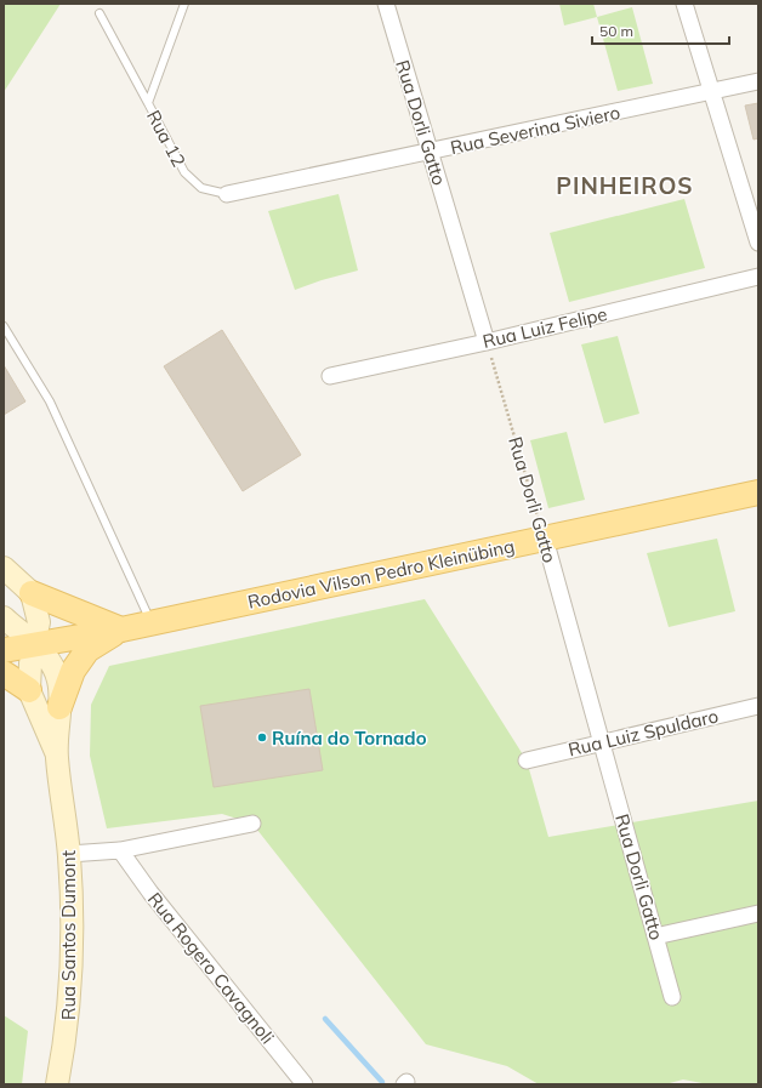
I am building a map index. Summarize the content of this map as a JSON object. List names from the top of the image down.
{
  "streets": {
    "main road": ["Rodovia Vilson Pedro Kleinübing", "Rua Santos Dumont"],
    "street": [
      "Rua Dorli Gatto",
      "Rua Severina Siviero",
      "Rua Luiz Felipe",
      "Rua Luiz Spuldaro",
      "Rua Rogero Cavagnoli"
    ],
    "lane": ["Rua 12"]
  },
  "crossings": [
    ["Rua Dorli Gatto", "Rua Severina Siviero"],
    ["Rua Dorli Gatto", "Rua Luiz Felipe"],
    ["Rua Dorli Gatto", "Rodovia Vilson Pedro Kleinübing"],
    ["Rua Dorli Gatto", "Rua Luiz Spuldaro"],
    ["Rua Severina Siviero", "Rua 12"],
    ["Rodovia Vilson Pedro Kleinübing", "Rua Santos Dumont"]
  ],
  "districts": ["PINHEIROS"],
  "places": ["Ruína do Tornado"],
  "scale_bar": "50 m"
}
